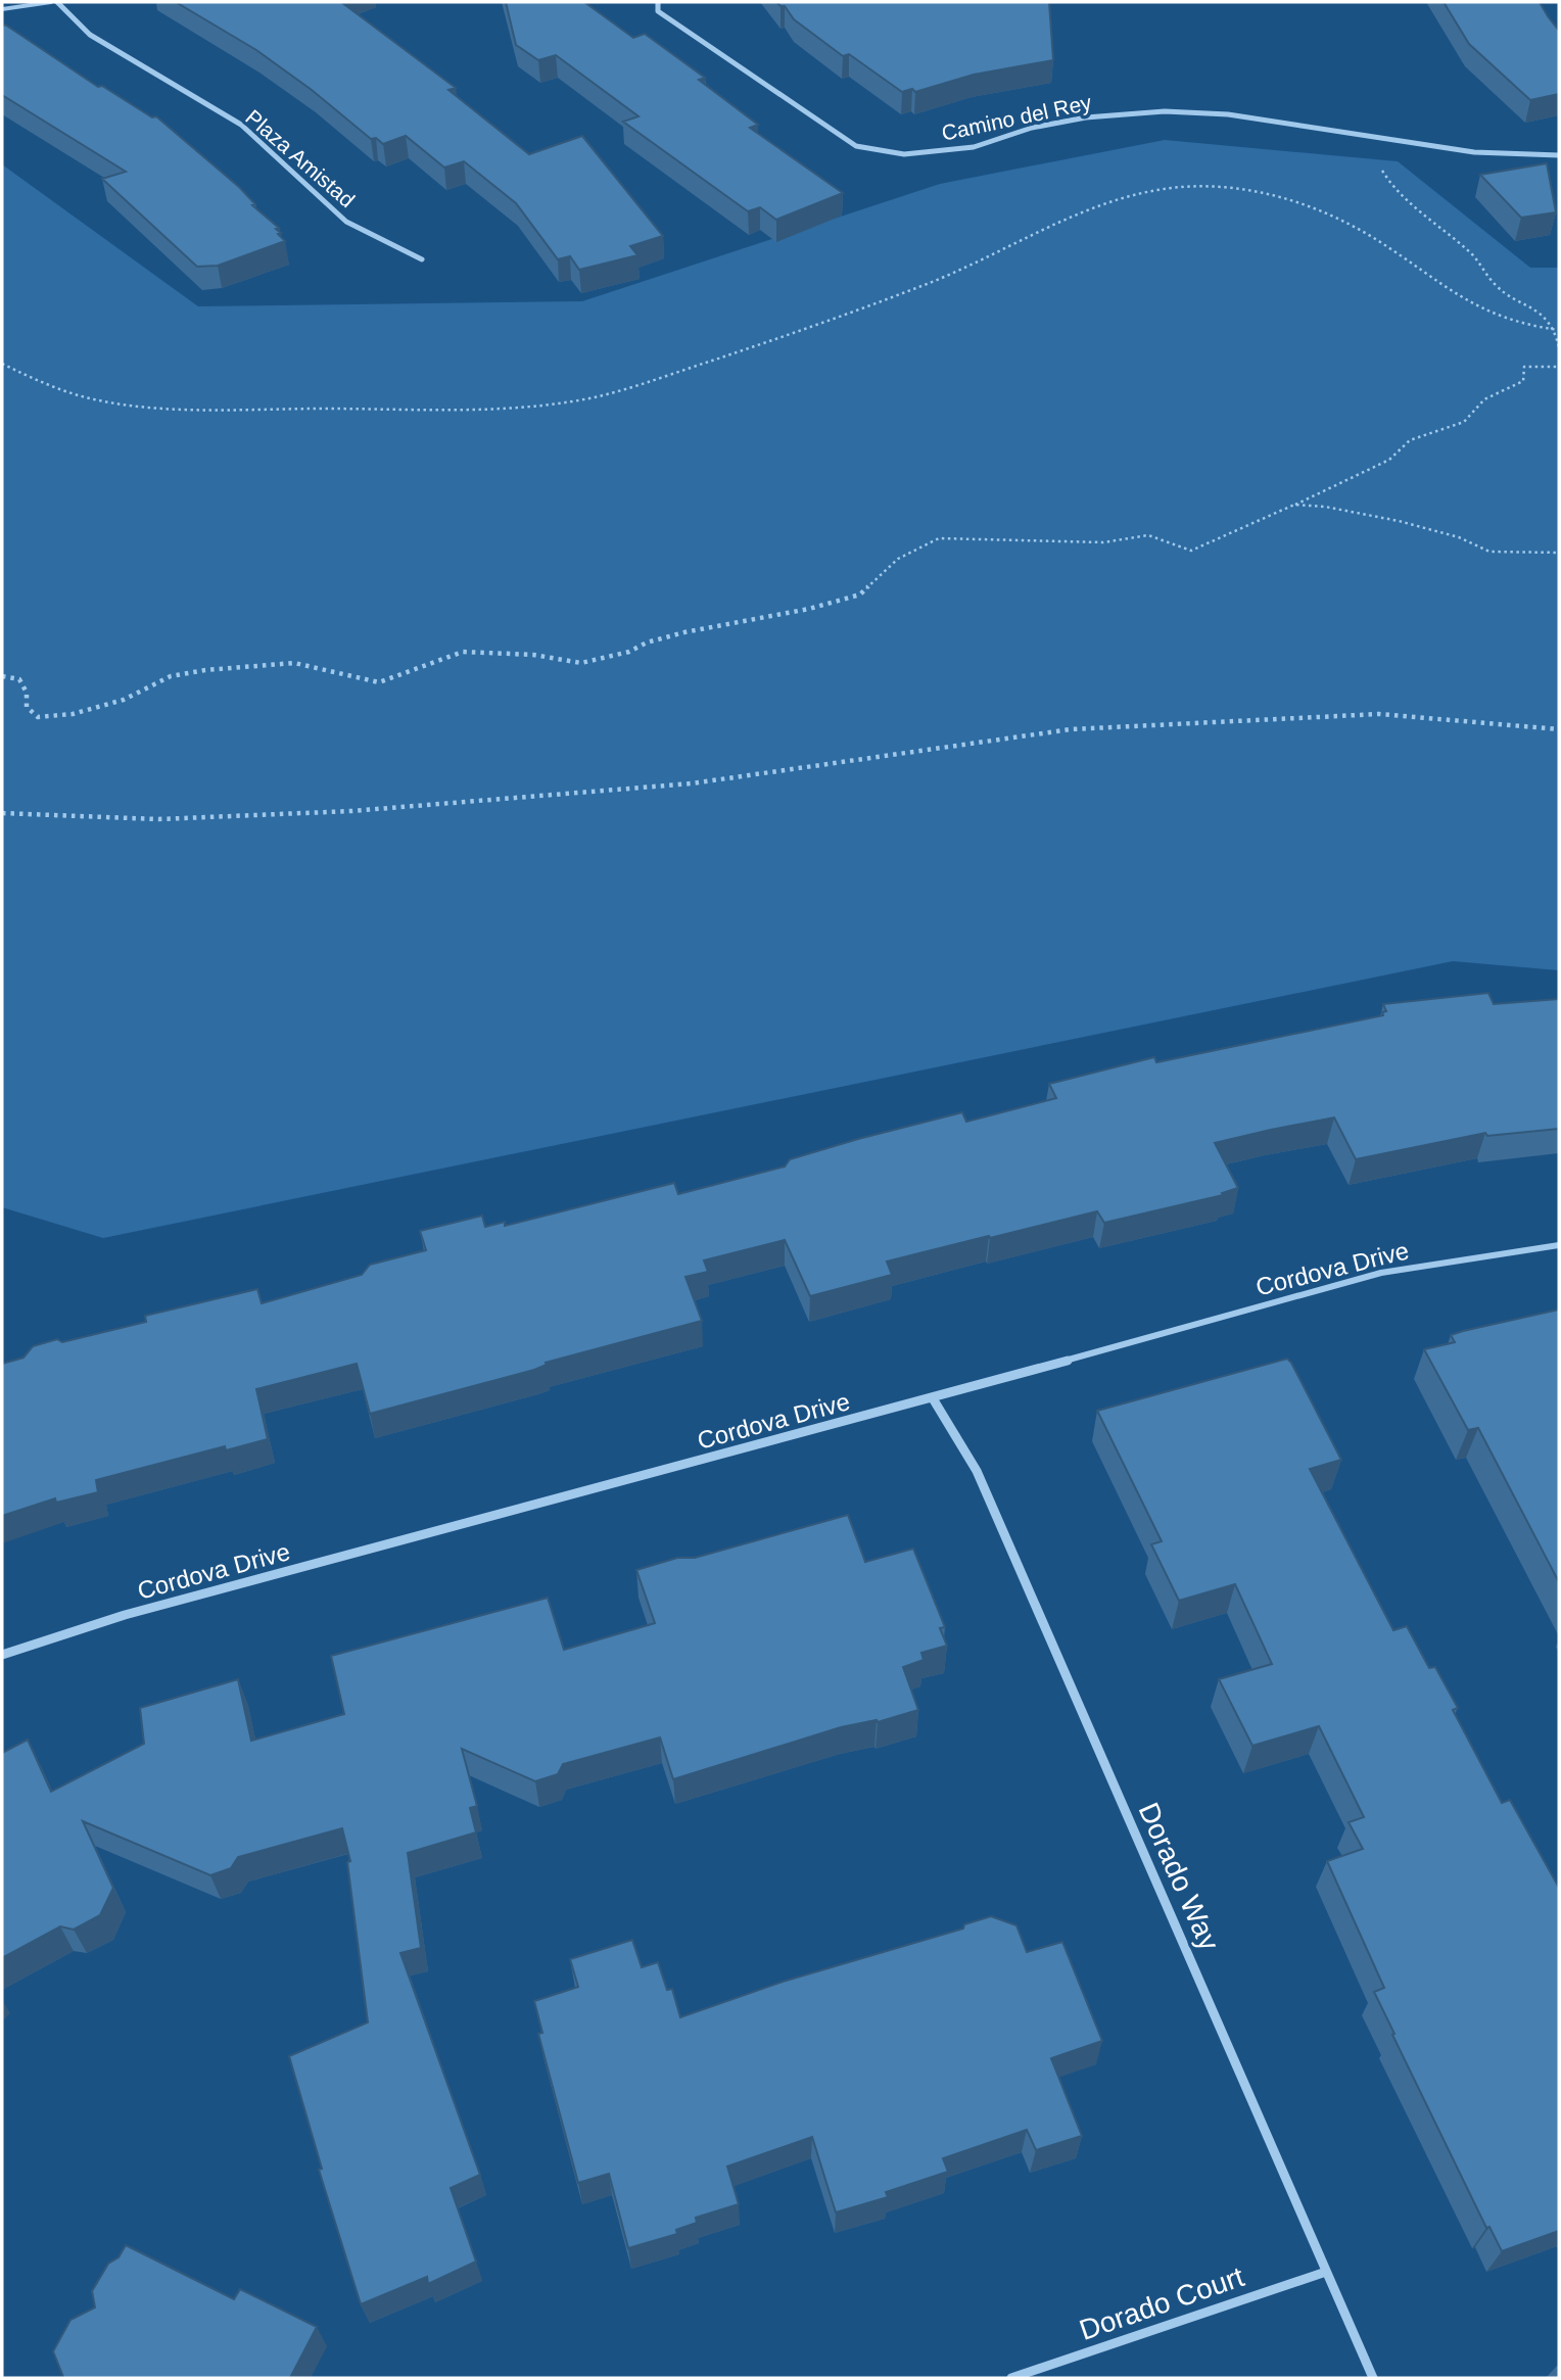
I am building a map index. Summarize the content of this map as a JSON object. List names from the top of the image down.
{
  "streets": {
    "street": [
      "Camino del Rey",
      "Plaza Amistad",
      "Cordova Drive",
      "Dorado Way",
      "Dorado Court"
    ]
  },
  "crossings": [
    ["Cordova Drive", "Dorado Way"],
    ["Dorado Way", "Dorado Court"]
  ]
}
